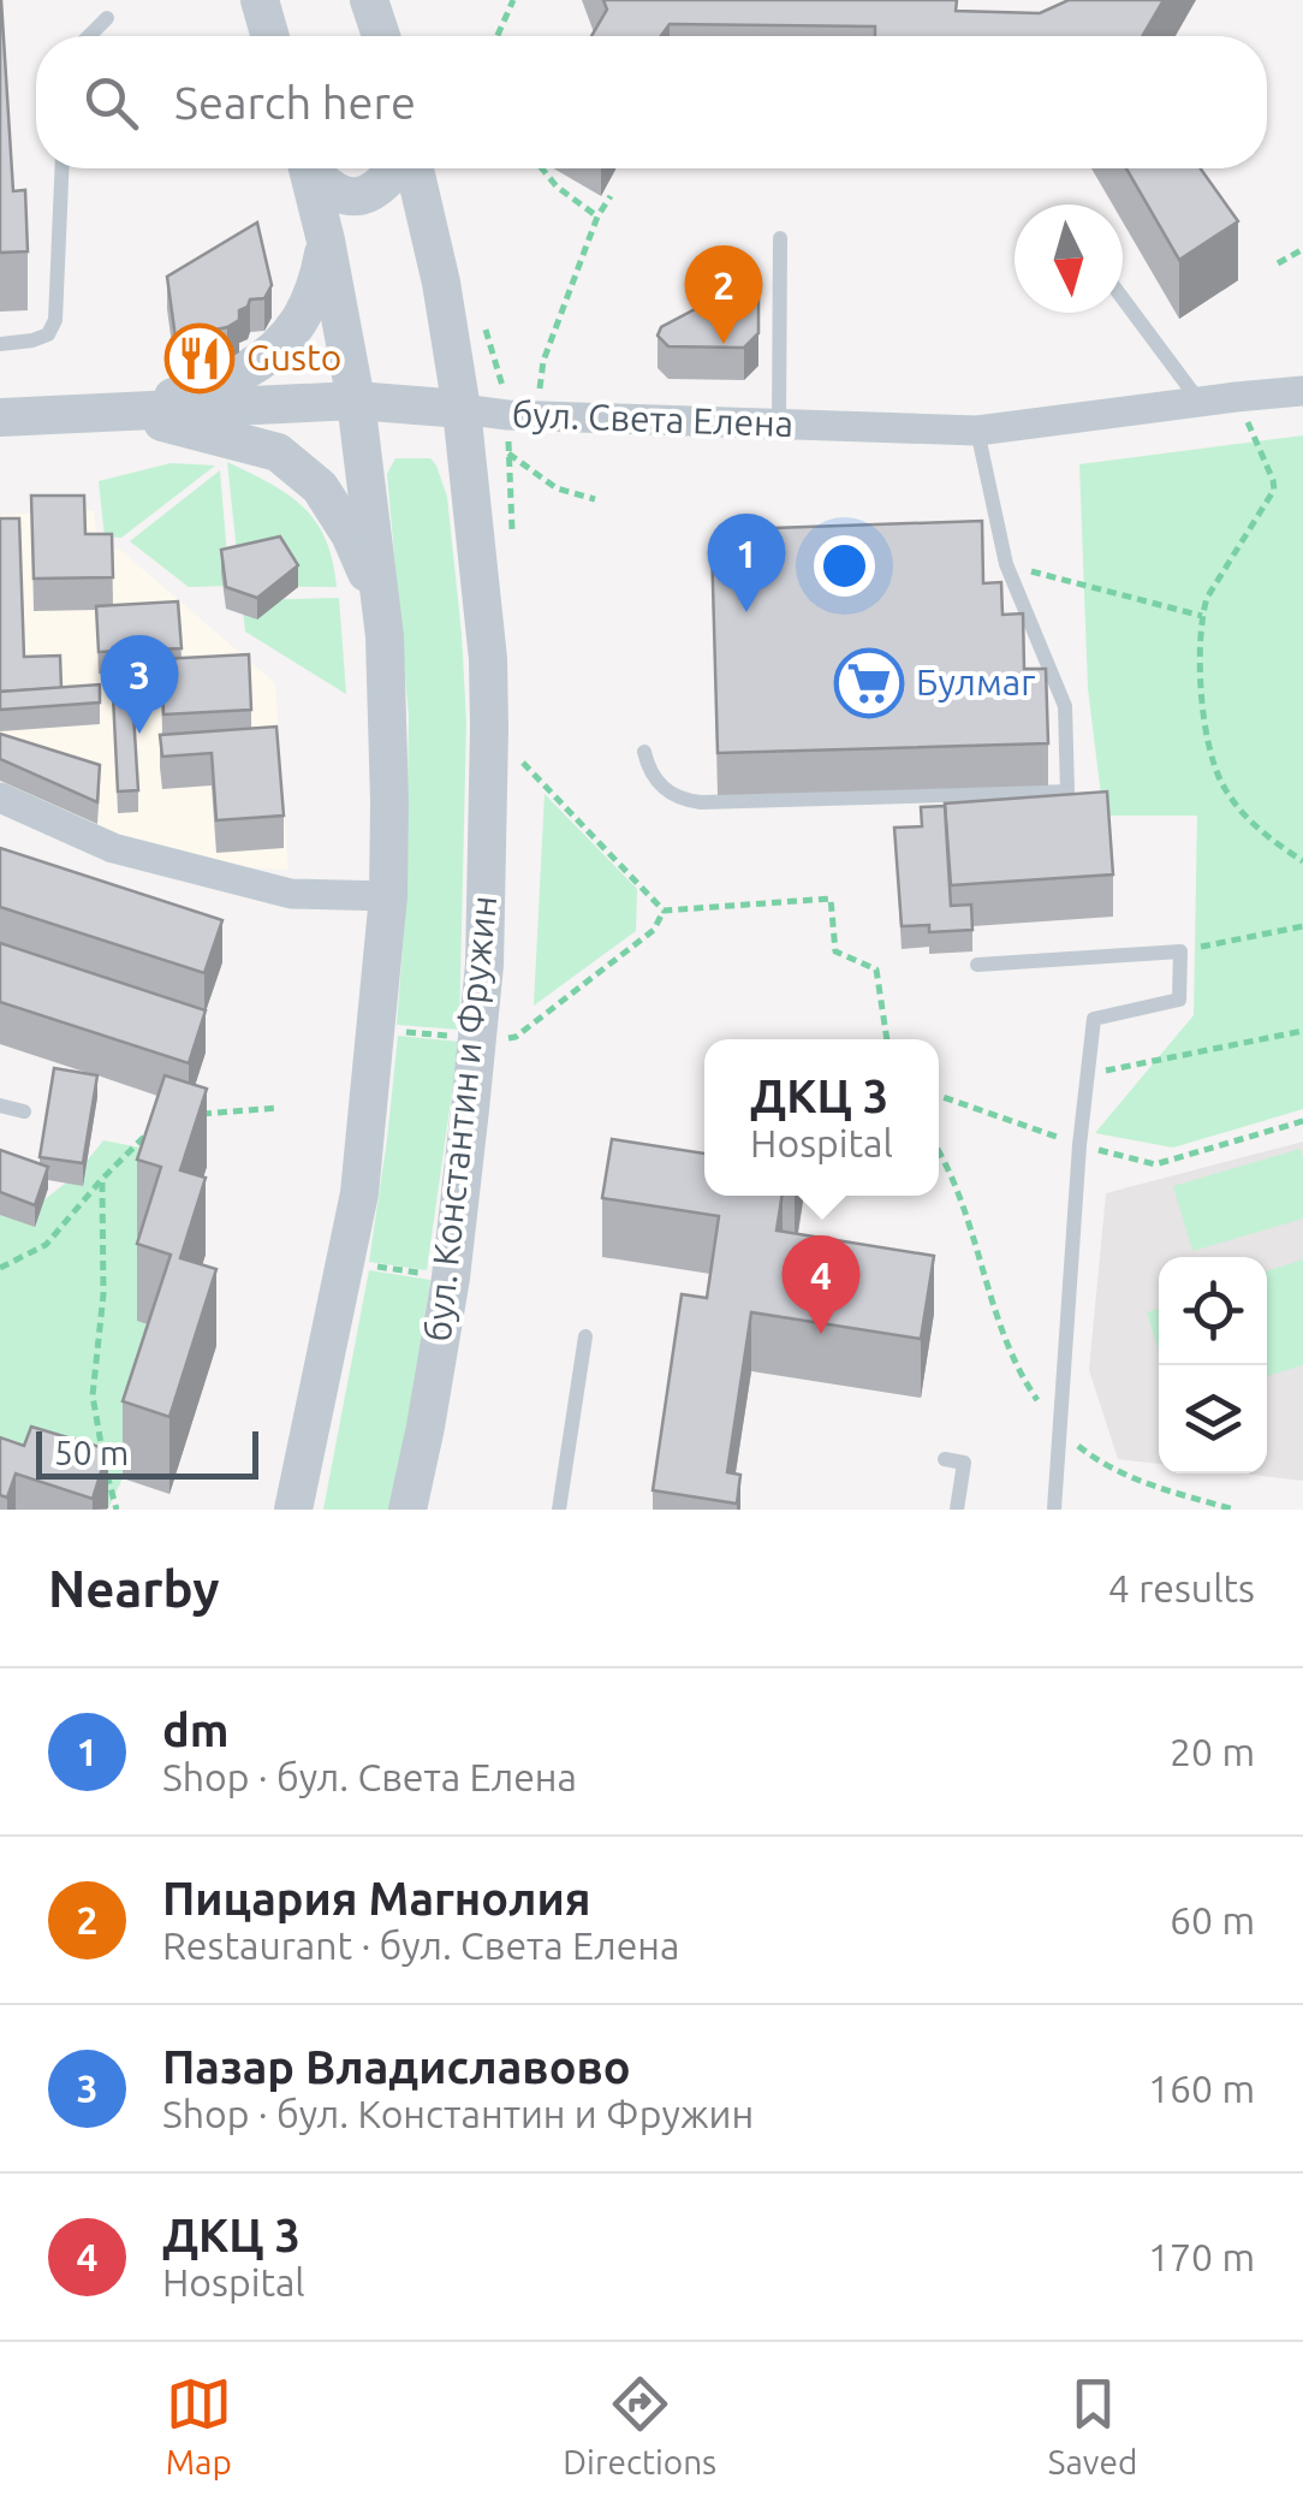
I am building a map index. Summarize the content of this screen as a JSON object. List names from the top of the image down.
{
  "streets": {
    "street": ["бул. Света Елена", "бул. Константин и Фружин"]
  },
  "crossings": [
    ["бул. Света Елена", "бул. Константин и Фружин"]
  ],
  "places": {
    "restaurant": ["Gusto"],
    "supermarket": ["Булмаг"]
  },
  "scale_bar": "50 m",
  "north": "bottom",
  "page": {
    "search": "Search here",
    "pins": [
      "2",
      "1",
      "3",
      "4"
    ],
    "popup": ["ДКЦ 3", "Hospital"],
    "scale": "50 m",
    "heading": ["Nearby", "4 results"],
    "list": [
      {
        "mark": "1",
        "name": "dm",
        "note": "Shop · бул. Света Елена",
        "value": "20 m"
      },
      {
        "mark": "2",
        "name": "Пицария Магнолия",
        "note": "Restaurant · бул. Света Елена",
        "value": "60 m"
      },
      {
        "mark": "3",
        "name": "Пазар Владиславово",
        "note": "Shop · бул. Константин и Фружин",
        "value": "160 m"
      },
      {
        "mark": "4",
        "name": "ДКЦ 3",
        "note": "Hospital",
        "value": "170 m"
      }
    ],
    "nav": ["Map", "Directions", "Saved"]
  }
}
